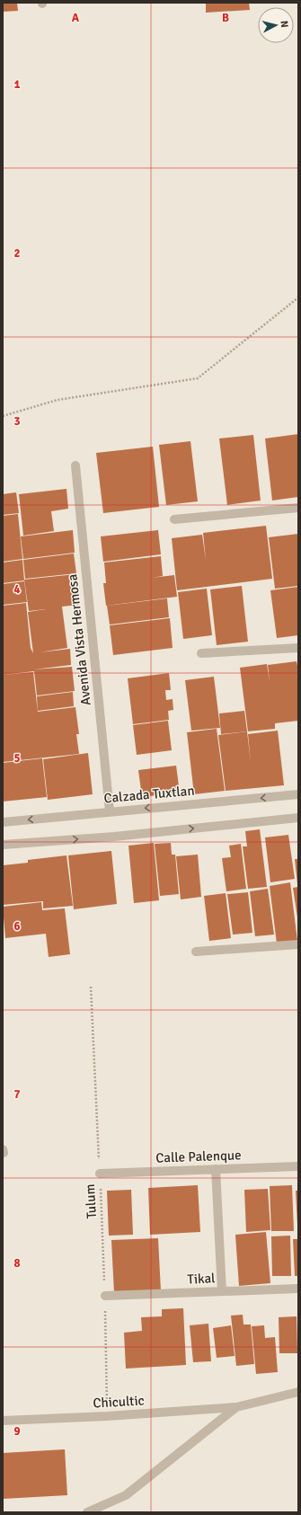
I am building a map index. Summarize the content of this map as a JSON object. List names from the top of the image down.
{
  "streets": {
    "street": [
      "Avenida Vista Hermosa",
      "Calzada Tuxtlan",
      "Calle Palenque",
      "Tikal",
      "Chicultic"
    ],
    "path": ["Tulum"]
  },
  "crossings": [
    ["Avenida Vista Hermosa", "Calzada Tuxtlan"],
    ["Calle Palenque", "Tulum"],
    ["Tulum", "Tikal"],
    ["Tulum", "Chicultic"]
  ],
  "north": "right",
  "grid": {
    "columns": ["A", "B"],
    "rows": [
      "1",
      "2",
      "3",
      "4",
      "5",
      "6",
      "7",
      "8",
      "9"
    ]
  }
}
